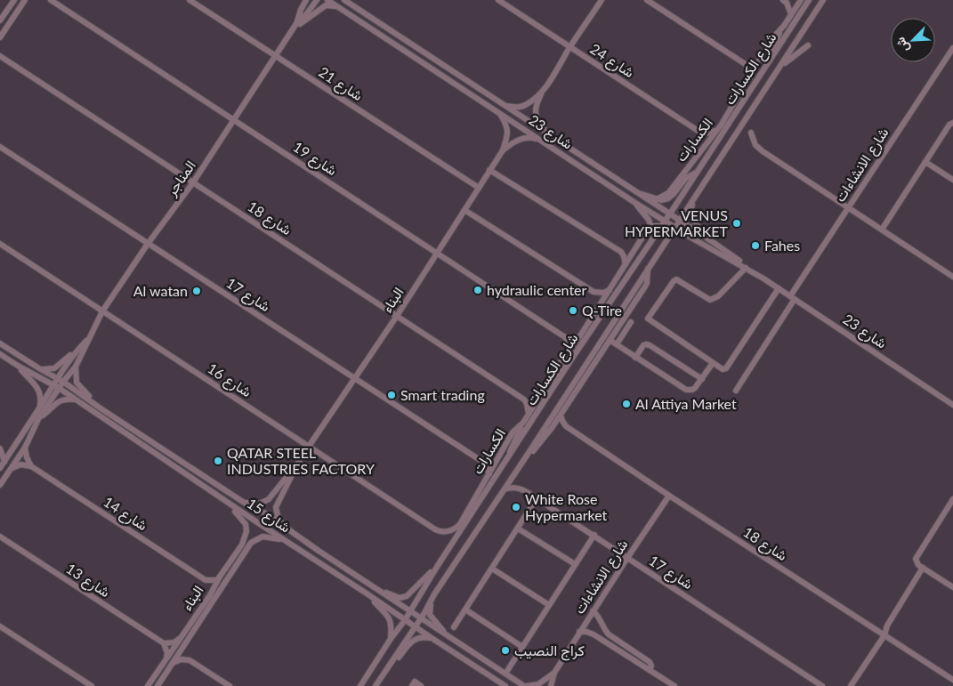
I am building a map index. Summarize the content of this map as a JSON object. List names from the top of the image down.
{
  "streets": {
    "street": [
      "شارع 24",
      "شارع الكسارات",
      "شارع 21",
      "شارع 23",
      "الكسارات",
      "شارع 19",
      "شارع الانشاءات",
      "المناجر",
      "شارع 18",
      "شارع 17",
      "البناء",
      "شارع 16",
      "شارع 14",
      "شارع 15",
      "شارع 13"
    ]
  },
  "crossings": [
    ["شارع 24", "الكسارات"],
    ["شارع الكسارات", "شارع 23"],
    ["شارع الكسارات", "شارع 17"],
    ["شارع الكسارات", "شارع 15"],
    ["شارع 21", "المناجر"],
    ["شارع 21", "البناء"],
    ["شارع 23", "شارع الانشاءات"],
    ["شارع 23", "المناجر"],
    ["شارع 23", "البناء"],
    ["الكسارات", "شارع 16"],
    ["شارع 19", "المناجر"],
    ["شارع 19", "البناء"],
    ["شارع الانشاءات", "شارع 18"],
    ["شارع الانشاءات", "شارع 17"],
    ["شارع الانشاءات", "شارع 15"],
    ["المناجر", "شارع 18"],
    ["المناجر", "شارع 17"],
    ["المناجر", "شارع 16"],
    ["المناجر", "شارع 15"],
    ["شارع 18", "البناء"],
    ["شارع 17", "البناء"],
    ["البناء", "شارع 16"],
    ["البناء", "شارع 15"]
  ],
  "places": [
    "VENUS HYPERMARKET",
    "Fahes",
    "hydraulic center",
    "Al watan",
    "Q-Tire",
    "Smart trading",
    "Al Attiya Market",
    "QATAR STEEL INDUSTRIES FACTORY",
    "White Rose Hypermarket",
    "كراج النصيب"
  ],
  "north": "bottom left"
}
